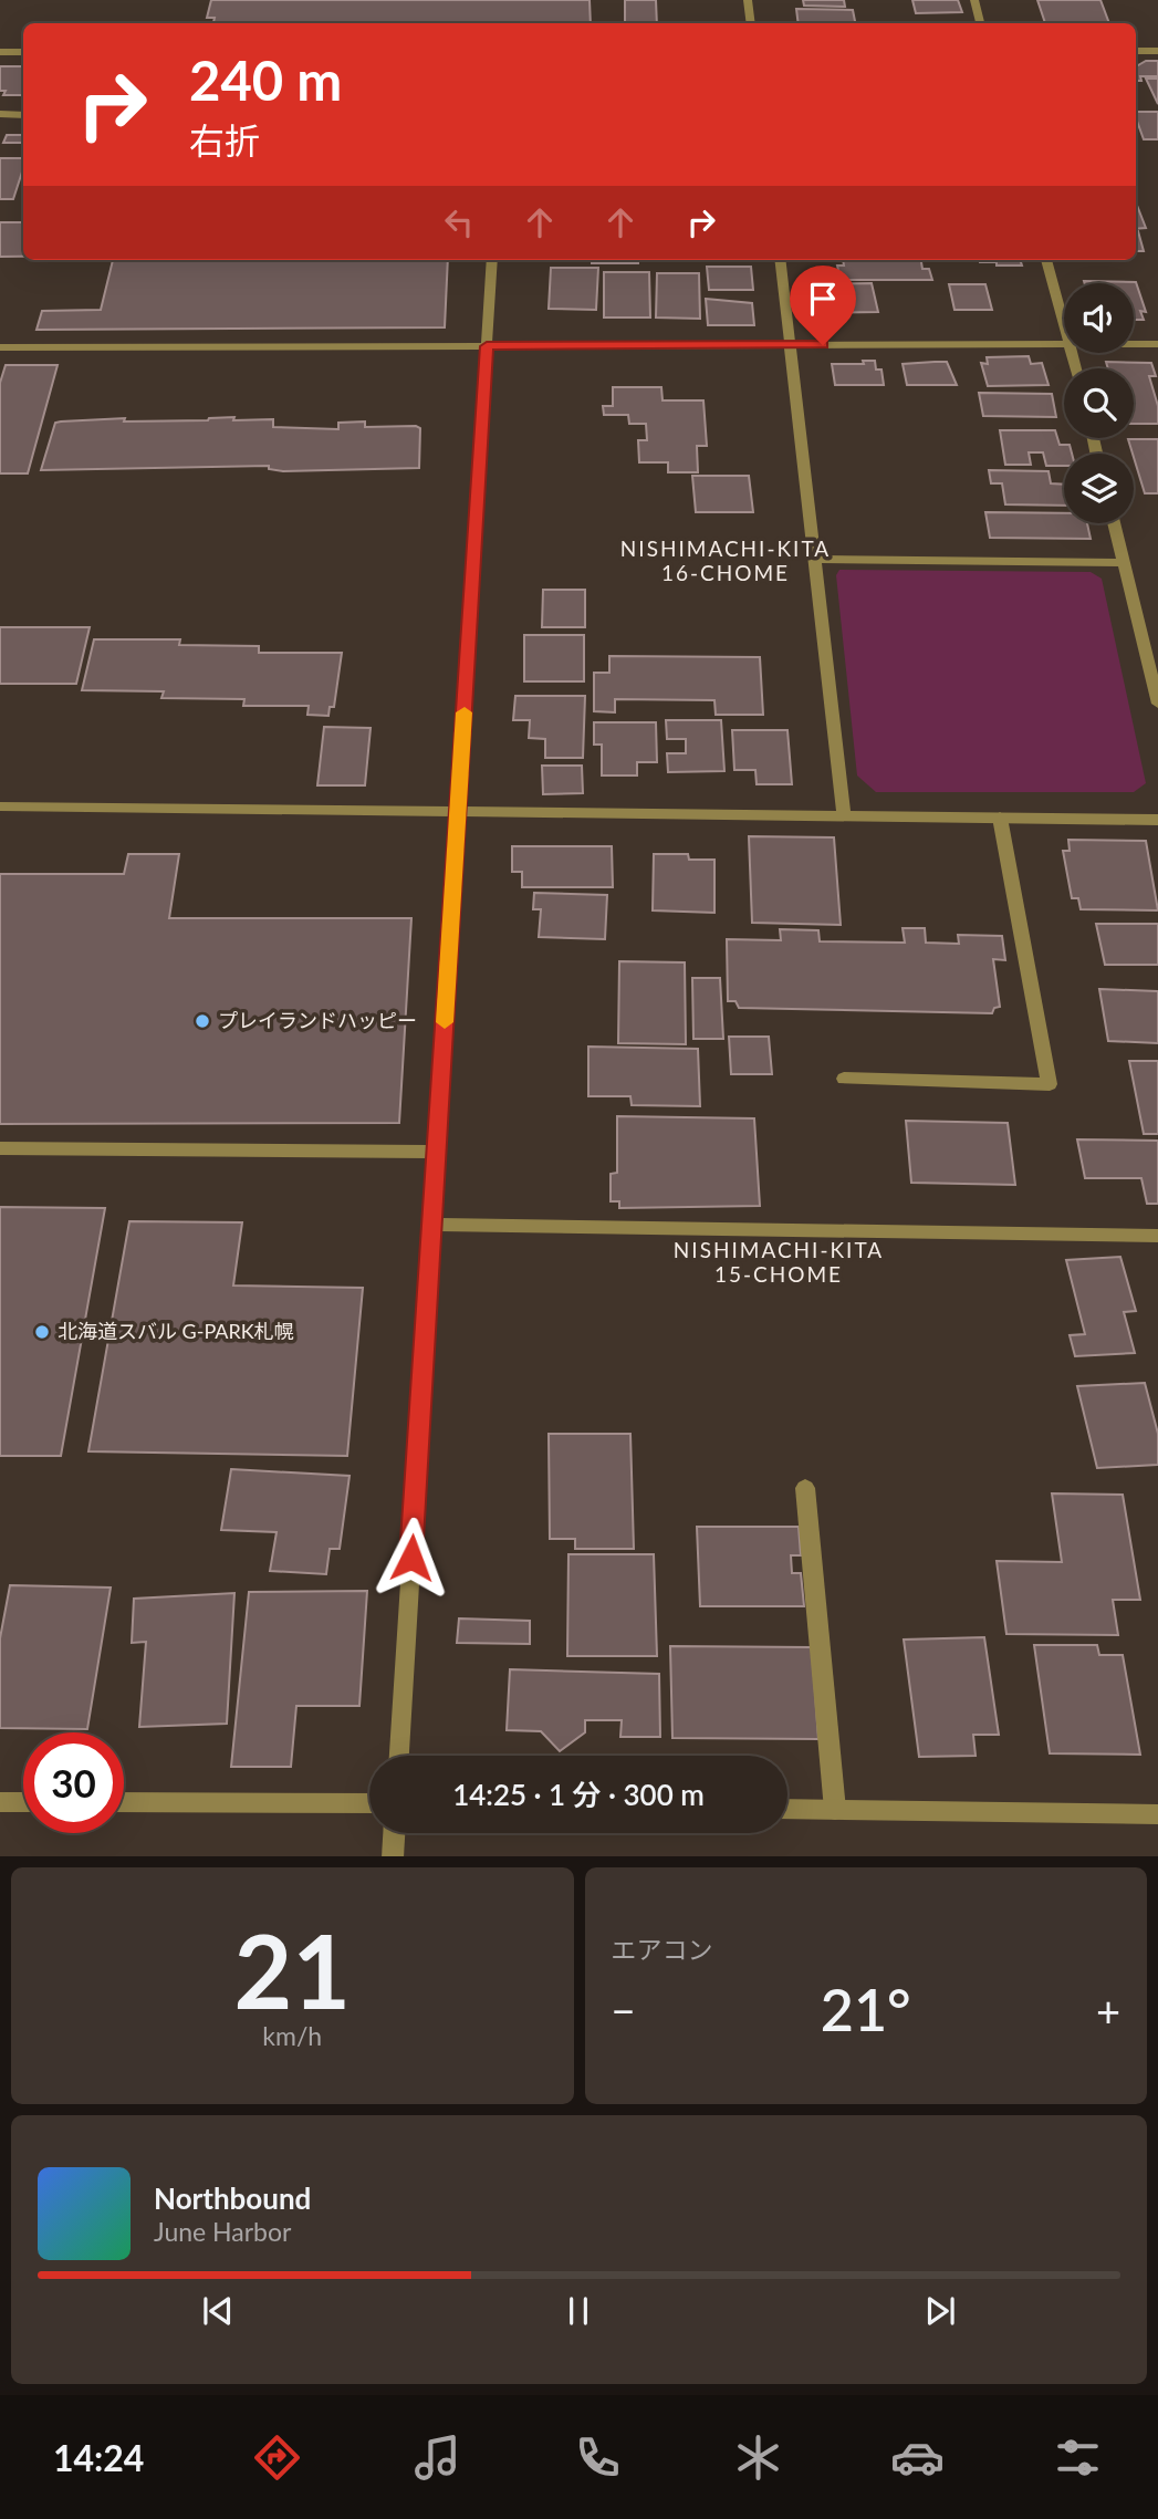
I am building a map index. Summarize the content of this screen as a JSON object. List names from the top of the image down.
{
  "districts": ["NISHIMACHI-KITA 16-CHOME", "NISHIMACHI-KITA 15-CHOME"],
  "places": ["プレイランドハッピー", "北海道スバル G-PARK札幌"],
  "page": {
    "turn": ["240 m", "右折"],
    "limit": "30",
    "trip": "14:25 · 1 分 · 300 m",
    "tile": [
      ["21", "km/h"],
      "エアコン"
    ],
    "heat": ["−", "21°", "+"],
    "song": ["Northbound", "June Harbor"],
    "tabs": "14:24"
  }
}
